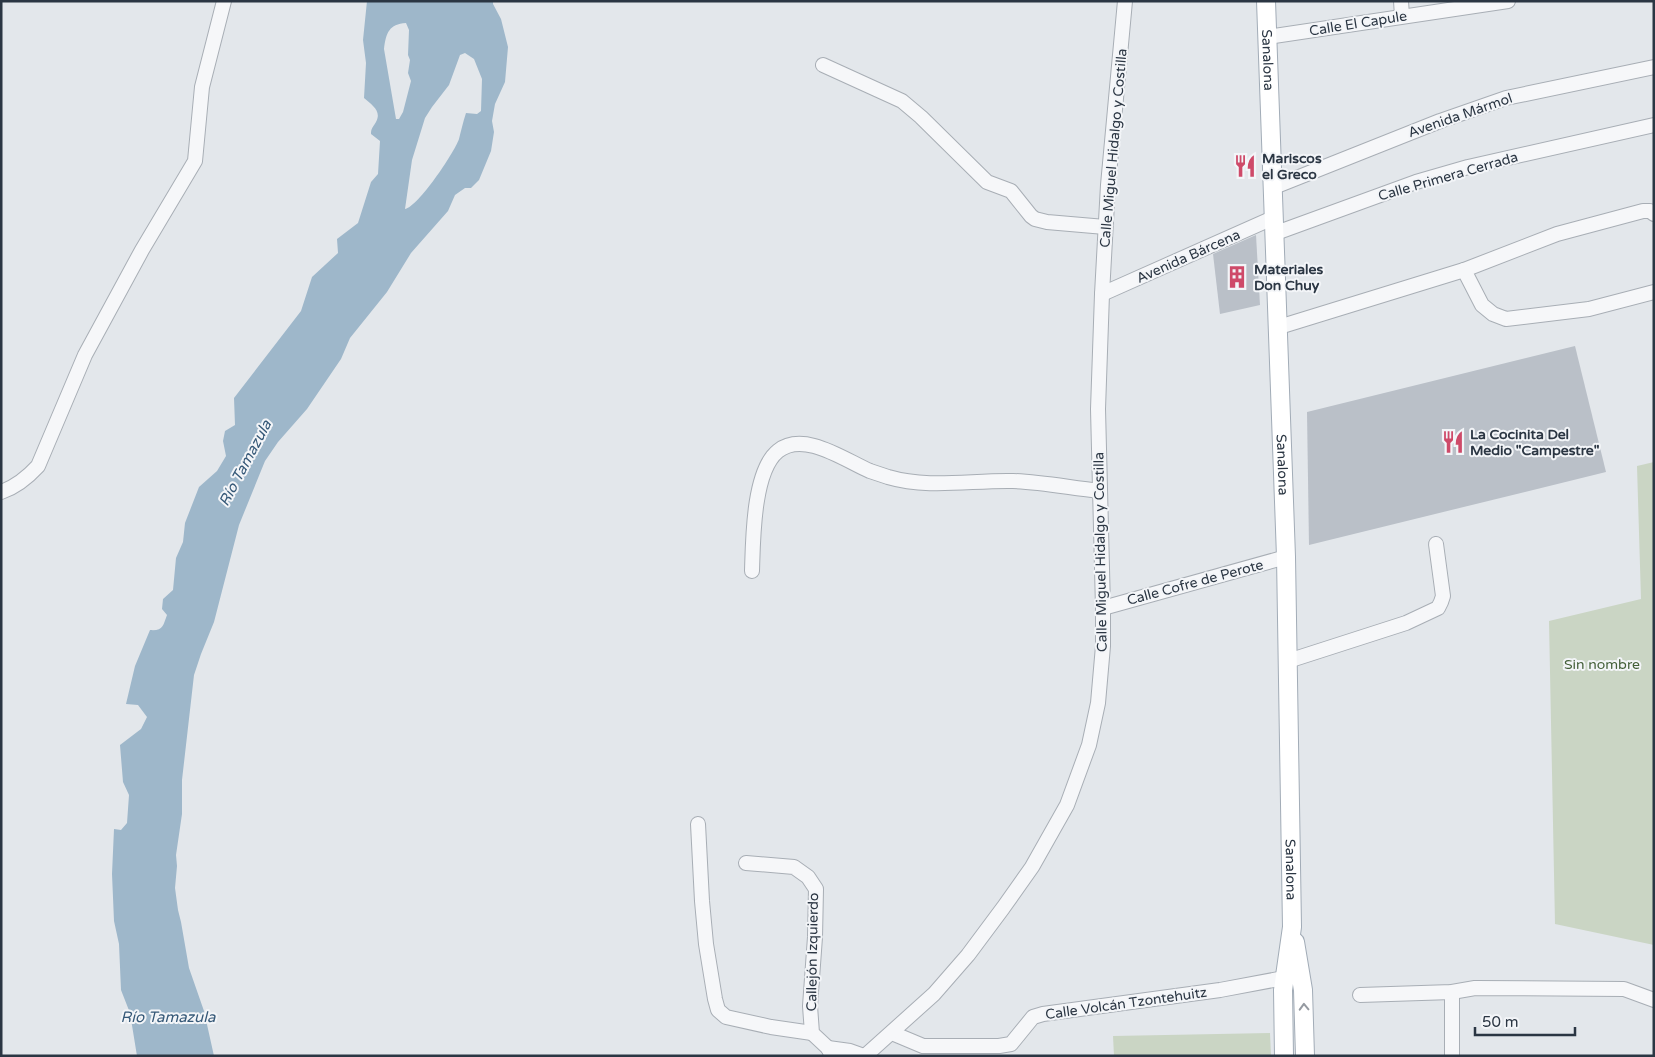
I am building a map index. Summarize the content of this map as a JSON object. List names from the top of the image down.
{
  "streets": {
    "main road": ["Sanalona"],
    "street": [
      "Calle El Capule",
      "Avenida Mármol",
      "Calle Miguel Hidalgo y Costilla",
      "Calle Primera Cerrada",
      "Avenida Bárcena",
      "Calle Cofre de Perote",
      "Callejón Izquierdo",
      "Calle Volcán Tzontehuitz"
    ]
  },
  "crossings": [
    ["Calle El Capule", "Sanalona"],
    ["Sanalona", "Avenida Mármol"],
    ["Sanalona", "Calle Primera Cerrada"],
    ["Sanalona", "Avenida Bárcena"],
    ["Sanalona", "Calle Cofre de Perote"],
    ["Calle Miguel Hidalgo y Costilla", "Avenida Bárcena"],
    ["Calle Miguel Hidalgo y Costilla", "Calle Cofre de Perote"],
    ["Calle Miguel Hidalgo y Costilla", "Calle Volcán Tzontehuitz"],
    ["Calle Primera Cerrada", "Avenida Bárcena"]
  ],
  "water": ["Río Tamazula"],
  "parks": ["Sin nombre"],
  "places": {
    "restaurant": ["Mariscos el Greco", "La Cocinita Del Medio \"Campestre\""],
    "building": ["Materiales Don Chuy"]
  },
  "scale_bar": "50 m"
}
